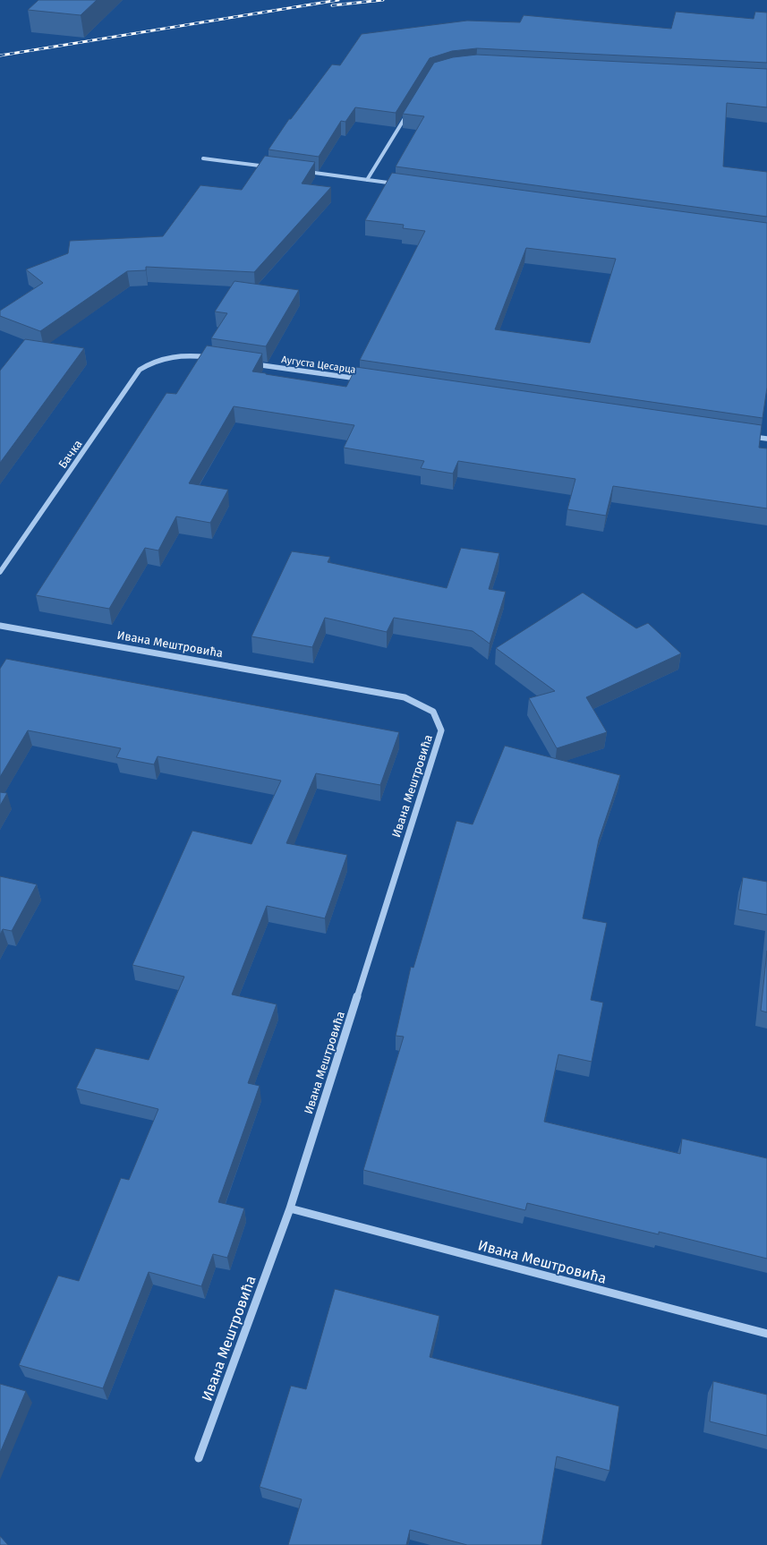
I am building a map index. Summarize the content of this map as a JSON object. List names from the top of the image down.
{
  "streets": {
    "street": ["Аугуста Цесарца", "Бачка", "Ивана Мештровића"]
  }
}
